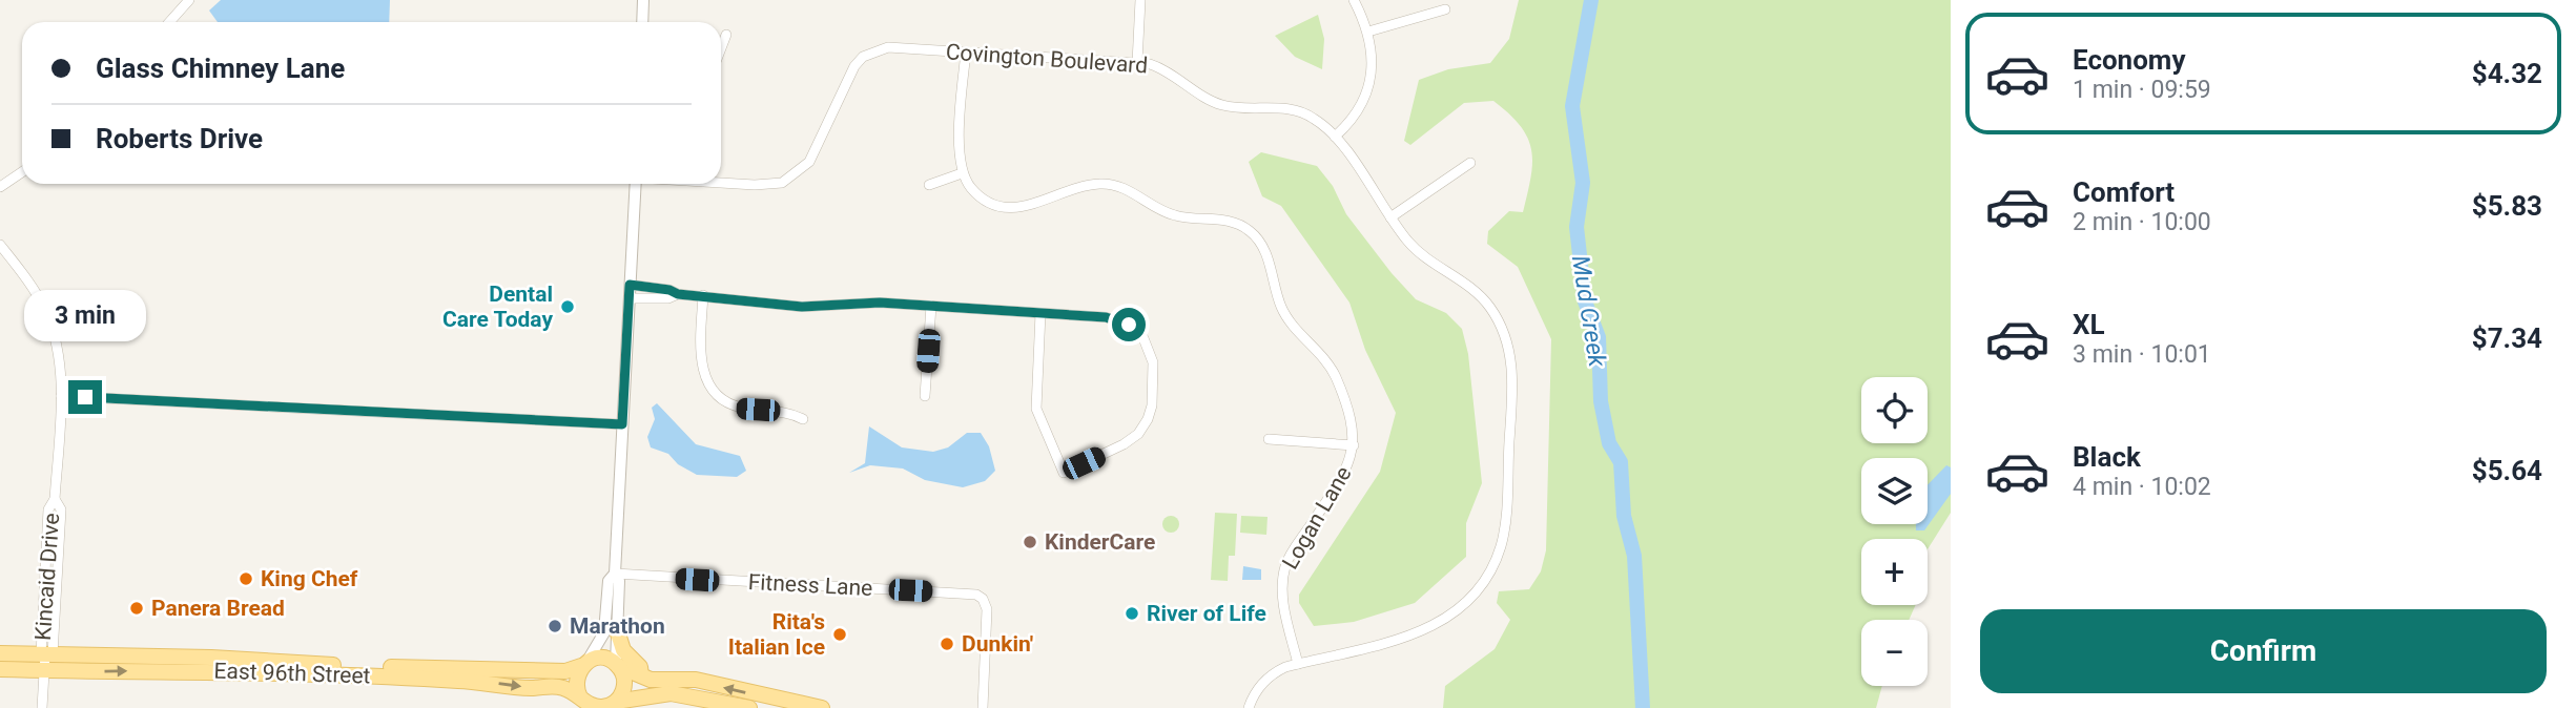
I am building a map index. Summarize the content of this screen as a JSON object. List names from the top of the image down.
{
  "streets": {
    "main road": ["East 96th Street"],
    "street": [
      "Covington Boulevard",
      "Logan Lane",
      "Kincaid Drive",
      "Fitness Lane"
    ]
  },
  "crossings": [
    ["Covington Boulevard", "Logan Lane"],
    ["Kincaid Drive", "East 96th Street"]
  ],
  "water": ["Mud Creek"],
  "places": [
    "Dental Care Today",
    "KinderCare",
    "King Chef",
    "Panera Bread",
    "River of Life",
    "Marathon",
    "Rita's Italian Ice",
    "Dunkin'"
  ],
  "page": {
    "list": [
      {
        "name": "Economy",
        "note": "1 min · 09:59",
        "value": "$4.32"
      },
      {
        "name": "Comfort",
        "note": "2 min · 10:00",
        "value": "$5.83"
      },
      {
        "name": "XL",
        "note": "3 min · 10:01",
        "value": "$7.34"
      },
      {
        "name": "Black",
        "note": "4 min · 10:02",
        "value": "$5.64"
      }
    ],
    "banner": ["Glass Chimney Lane", "Roberts Drive"],
    "bubble": "3 min",
    "map_buttons": ["+", "−"],
    "buttons": "Confirm"
  }
}
